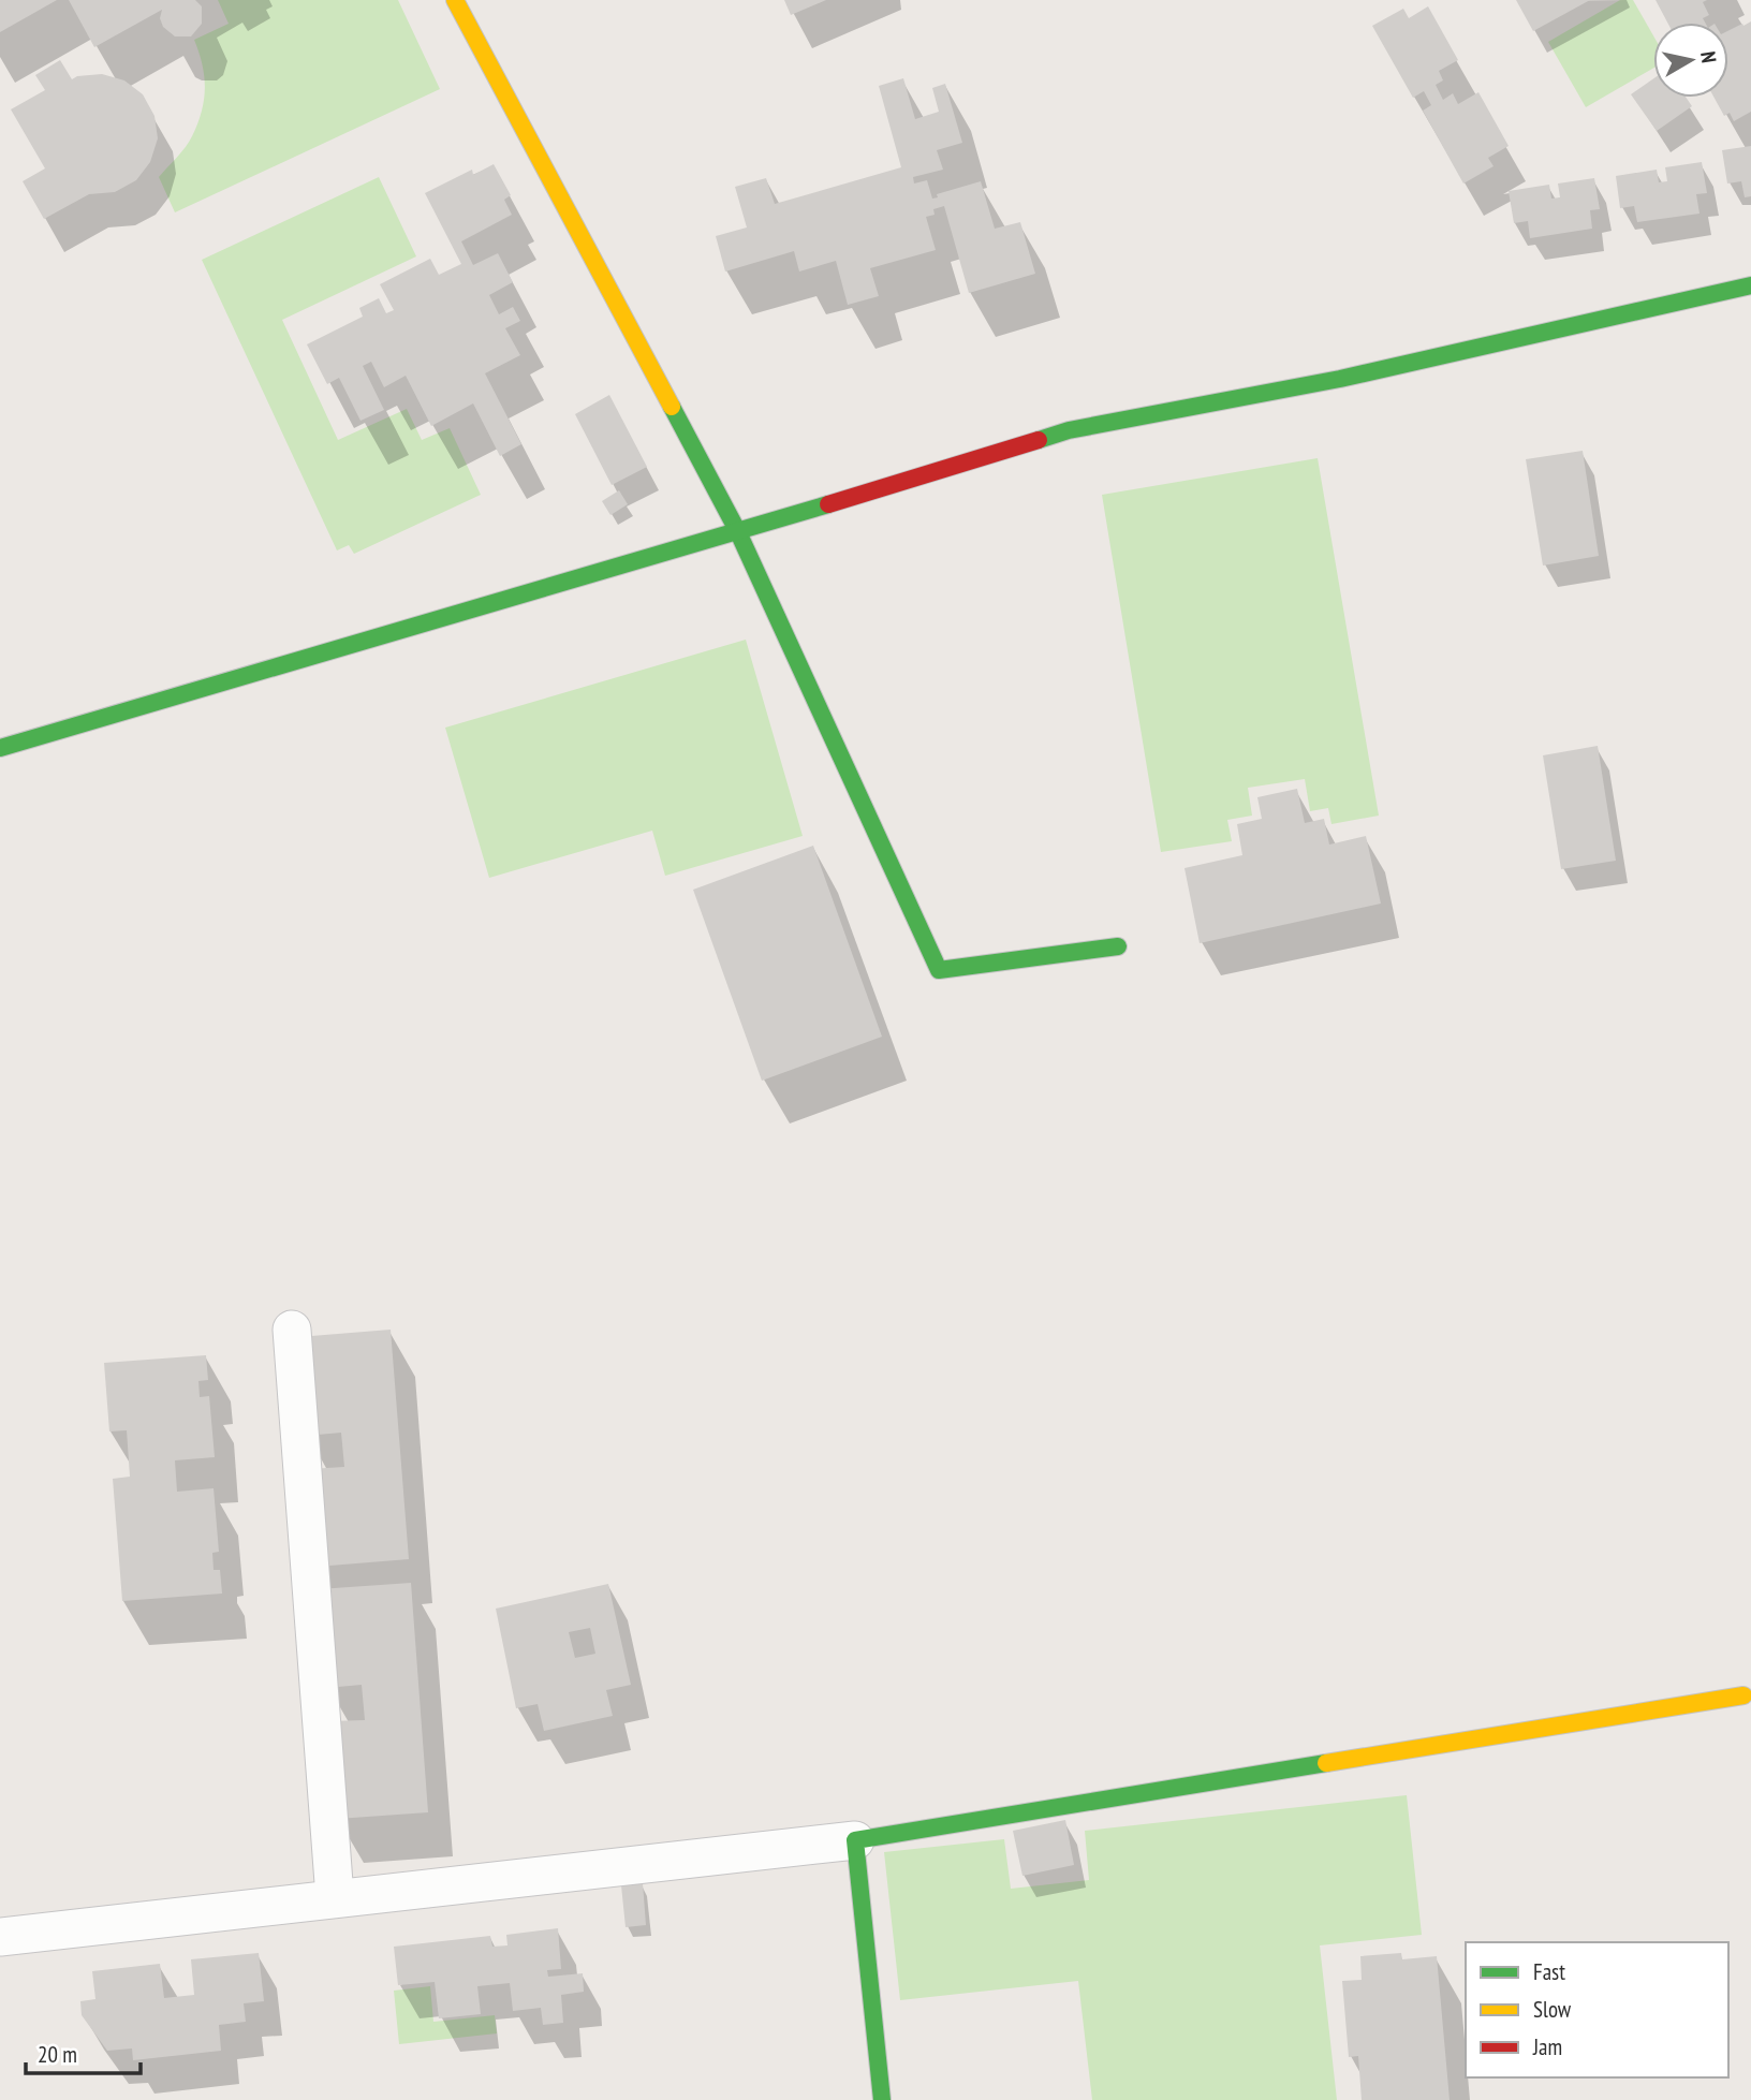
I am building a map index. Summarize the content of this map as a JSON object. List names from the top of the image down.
{
  "legend": ["Fast", "Slow", "Jam"],
  "scale_bar": "20 m",
  "north": "right"
}
